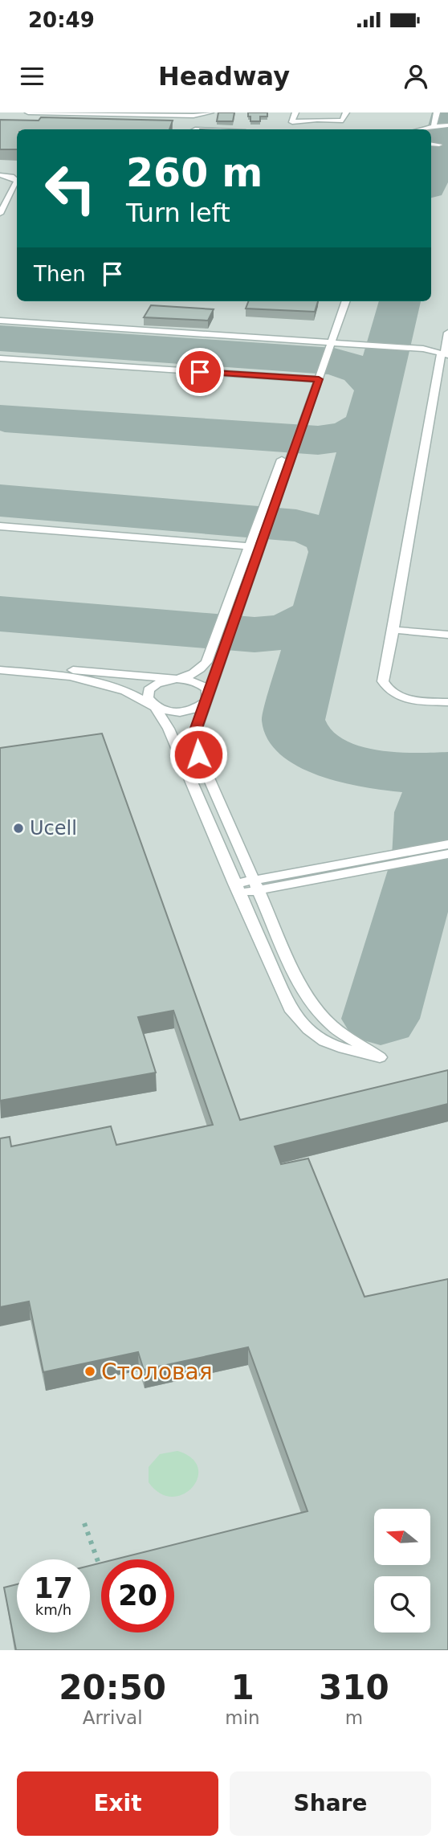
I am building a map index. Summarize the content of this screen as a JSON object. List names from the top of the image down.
{
  "places": ["Ucell", "Столовая"],
  "north": "left",
  "page": {
    "status": "20:49",
    "header": "Headway",
    "turn": ["260 m", "Turn left"],
    "then": "Then",
    "speed": "17 km/h",
    "limit": "20",
    "eta": [
      "20:50",
      "Arrival",
      "1",
      "min",
      "310",
      "m"
    ],
    "buttons": ["Exit", "Share"]
  }
}
